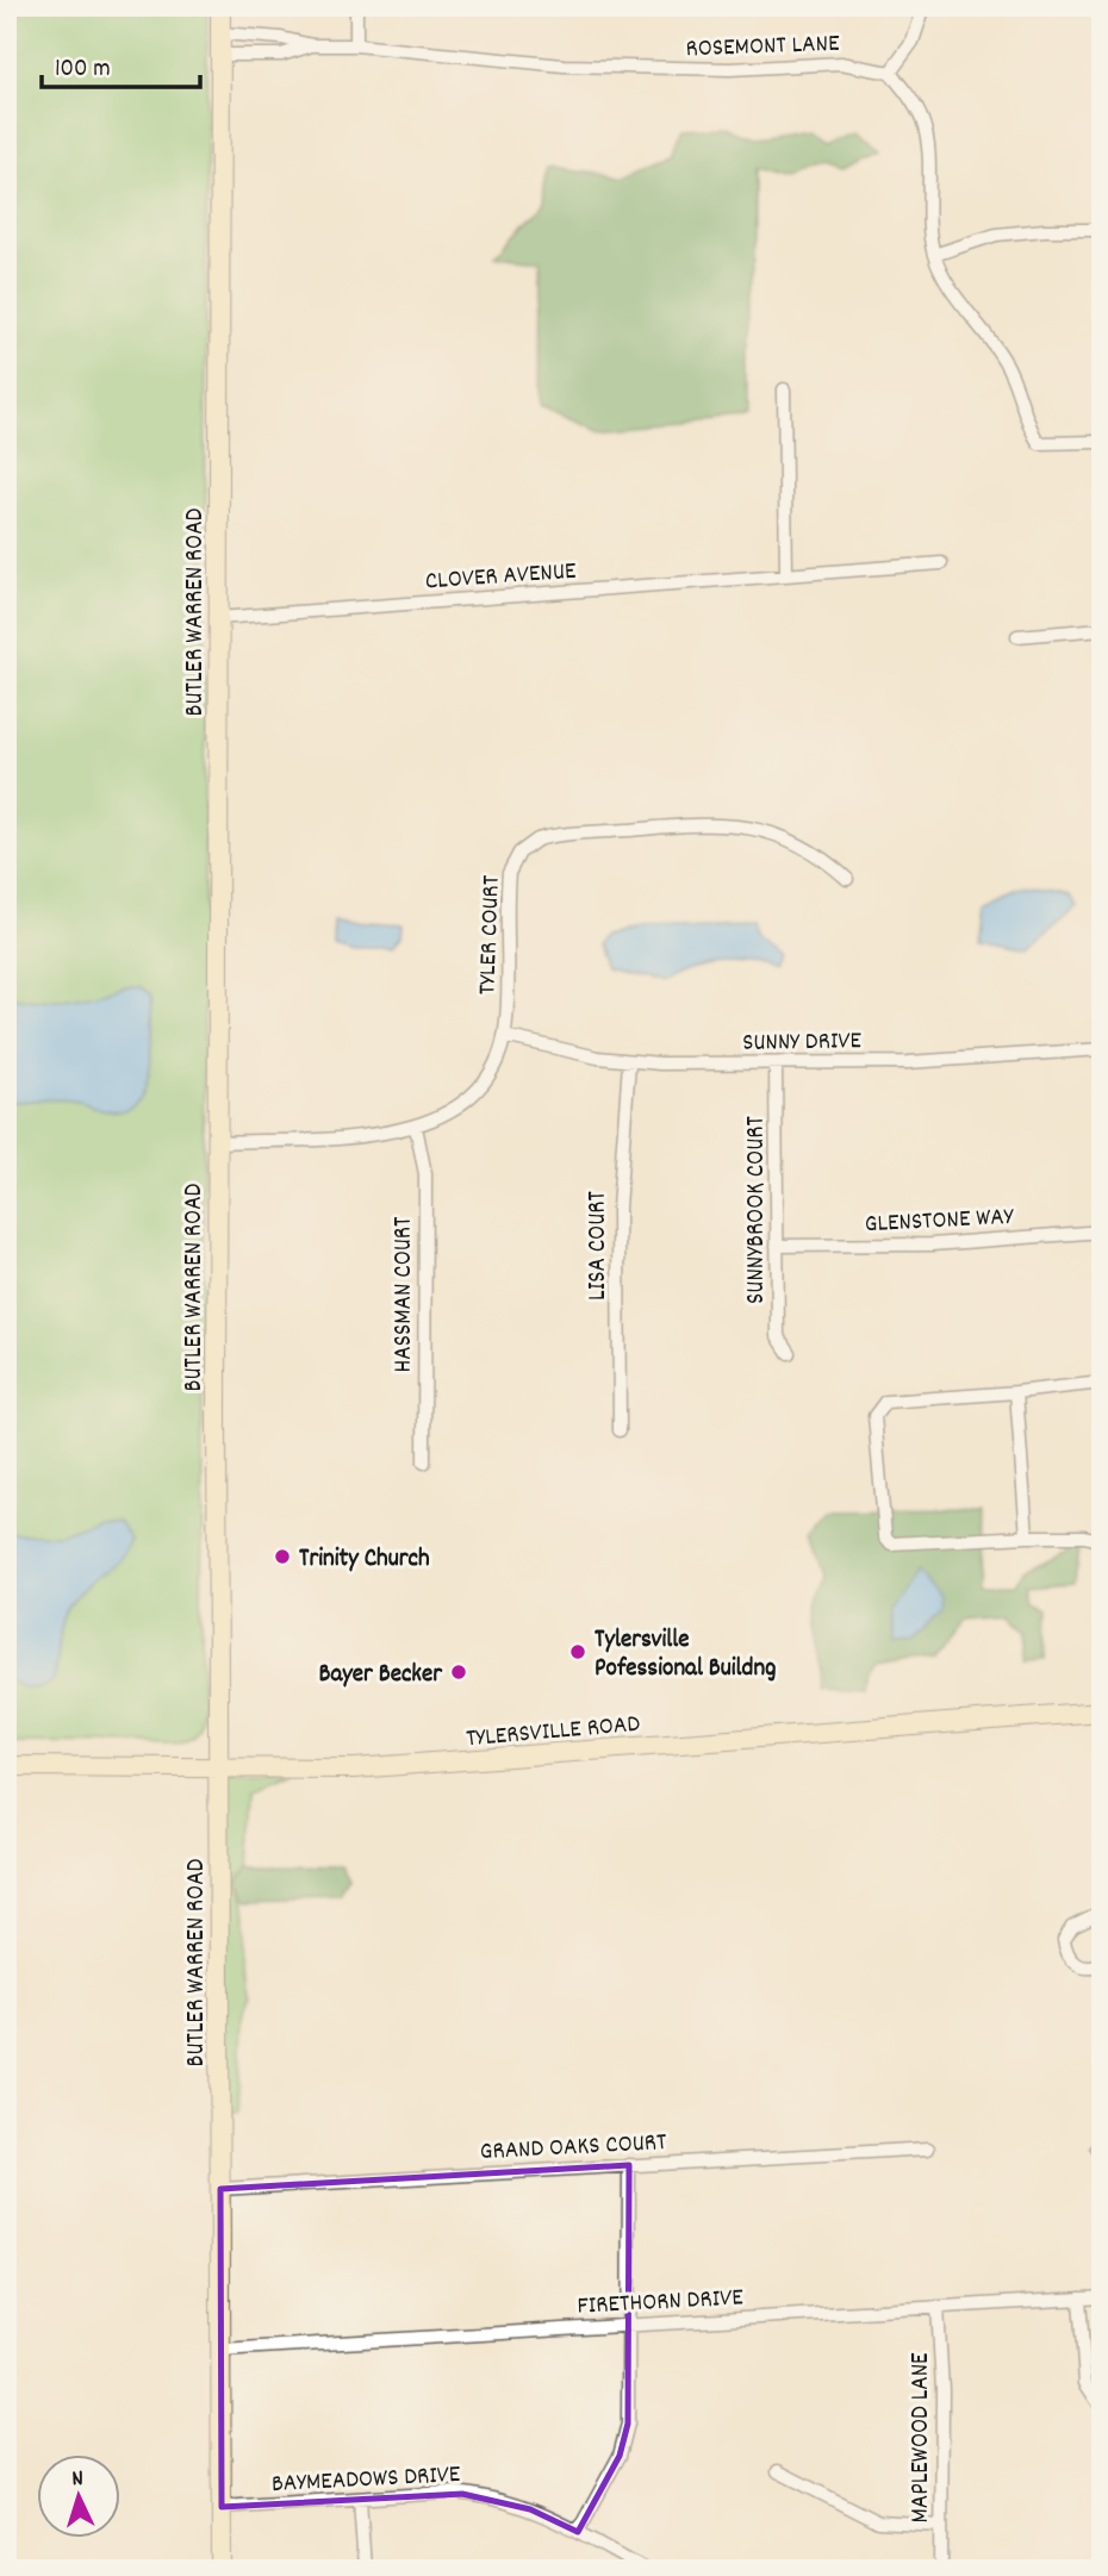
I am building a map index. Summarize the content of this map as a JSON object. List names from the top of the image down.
{
  "streets": {
    "main road": ["BUTLER WARREN ROAD", "TYLERSVILLE ROAD"],
    "street": [
      "ROSEMONT LANE",
      "CLOVER AVENUE",
      "TYLER COURT",
      "SUNNY DRIVE",
      "SUNNYBROOK COURT",
      "GLENSTONE WAY",
      "LISA COURT",
      "HASSMAN COURT",
      "GRAND OAKS COURT",
      "FIRETHORN DRIVE",
      "MAPLEWOOD LANE",
      "BAYMEADOWS DRIVE"
    ]
  },
  "crossings": [
    ["ROSEMONT LANE", "BUTLER WARREN ROAD"],
    ["CLOVER AVENUE", "BUTLER WARREN ROAD"],
    ["BUTLER WARREN ROAD", "TYLER COURT"],
    ["BUTLER WARREN ROAD", "TYLERSVILLE ROAD"],
    ["BUTLER WARREN ROAD", "GRAND OAKS COURT"],
    ["BUTLER WARREN ROAD", "FIRETHORN DRIVE"],
    ["BUTLER WARREN ROAD", "BAYMEADOWS DRIVE"],
    ["TYLER COURT", "SUNNY DRIVE"],
    ["TYLER COURT", "HASSMAN COURT"],
    ["SUNNY DRIVE", "SUNNYBROOK COURT"],
    ["SUNNY DRIVE", "LISA COURT"],
    ["SUNNYBROOK COURT", "GLENSTONE WAY"],
    ["FIRETHORN DRIVE", "MAPLEWOOD LANE"]
  ],
  "places": ["Trinity Church", "Tylersville Pofessional Buildng", "Bayer Becker"],
  "scale_bar": "100 m",
  "north": "top"
}
